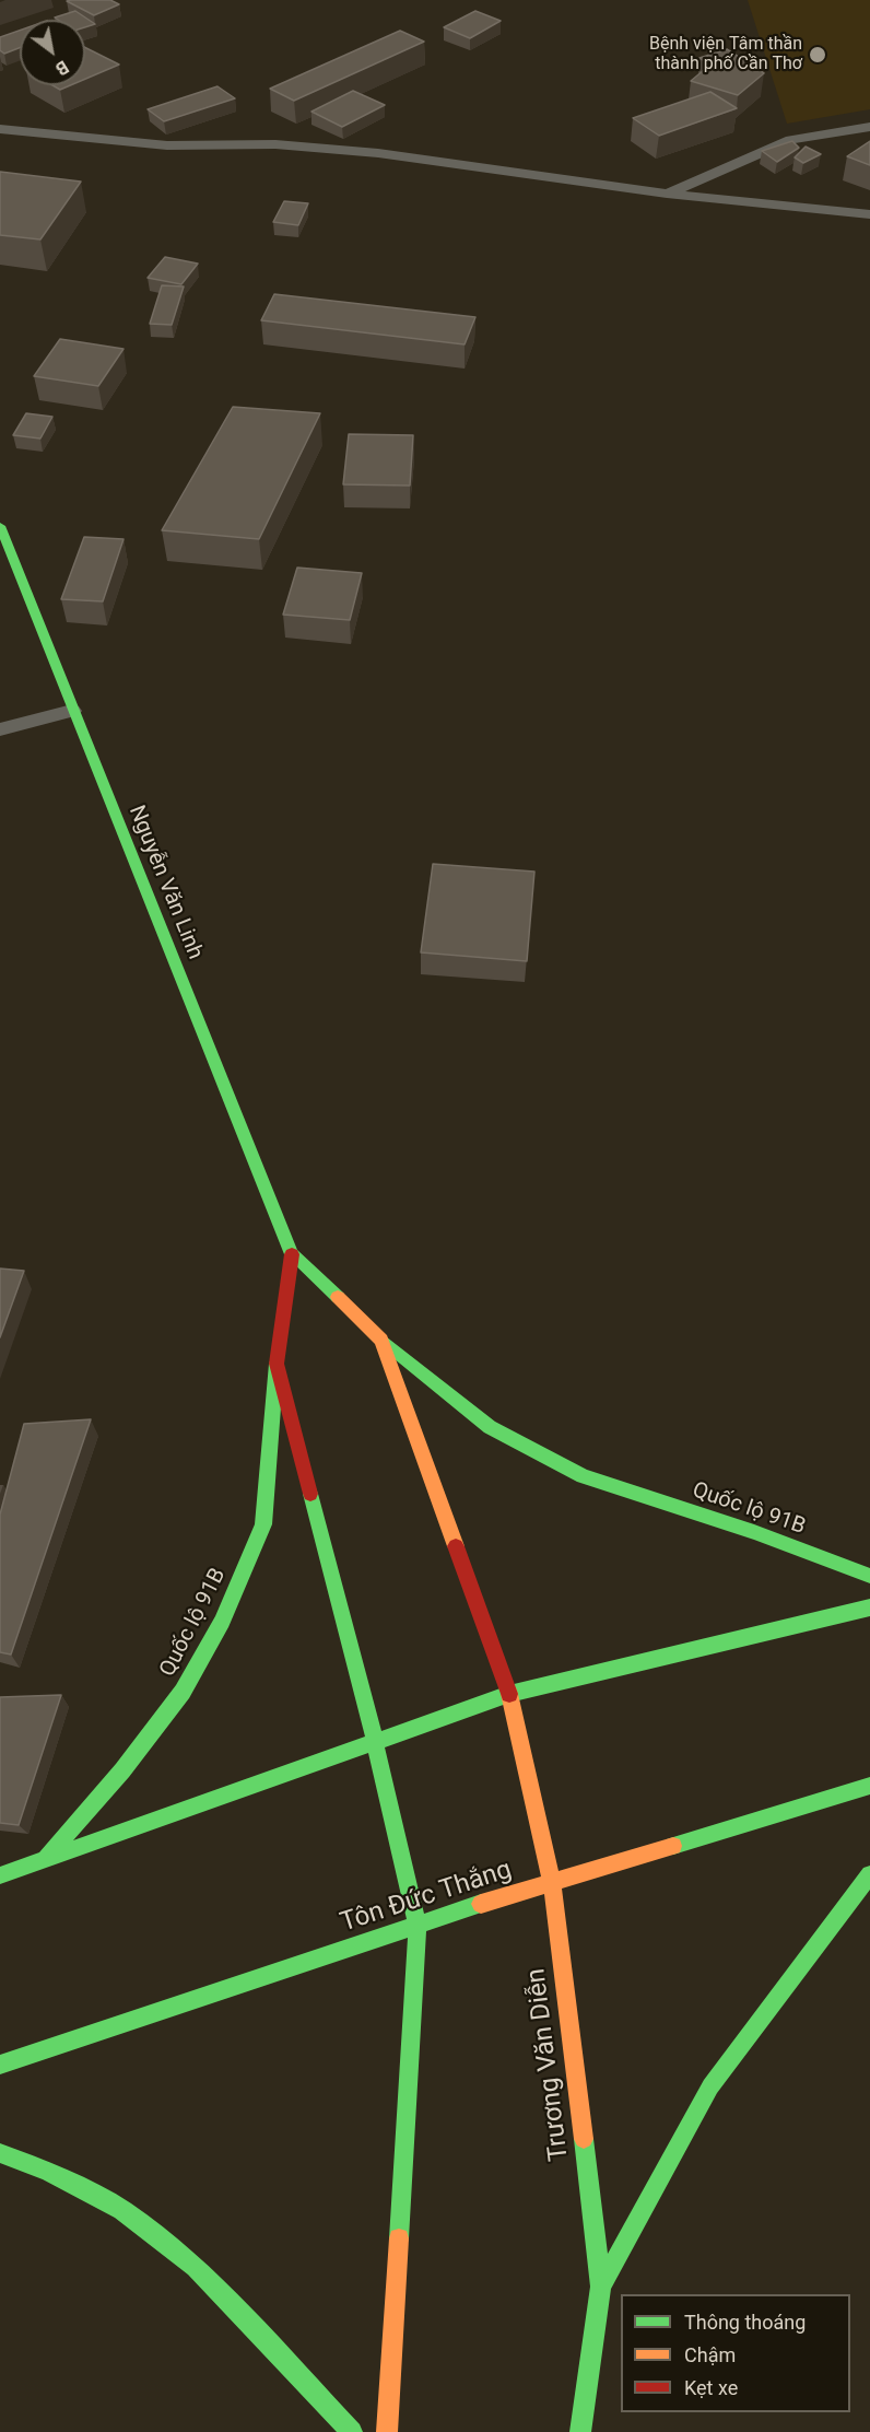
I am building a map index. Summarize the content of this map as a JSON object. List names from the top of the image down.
{
  "streets": {
    "main road": [
      "Nguyễn Văn Linh",
      "Quốc lộ 91B",
      "Tôn Đức Thắng",
      "Trương Văn Diễn"
    ]
  },
  "crossings": [
    ["Nguyễn Văn Linh", "Quốc lộ 91B"],
    ["Quốc lộ 91B", "Trương Văn Diễn"],
    ["Tôn Đức Thắng", "Trương Văn Diễn"]
  ],
  "places": ["Bệnh viện Tâm thần thành phố Cần Thơ"],
  "legend": ["Thông thoáng", "Chậm", "Kẹt xe"],
  "north": "bottom right"
}
